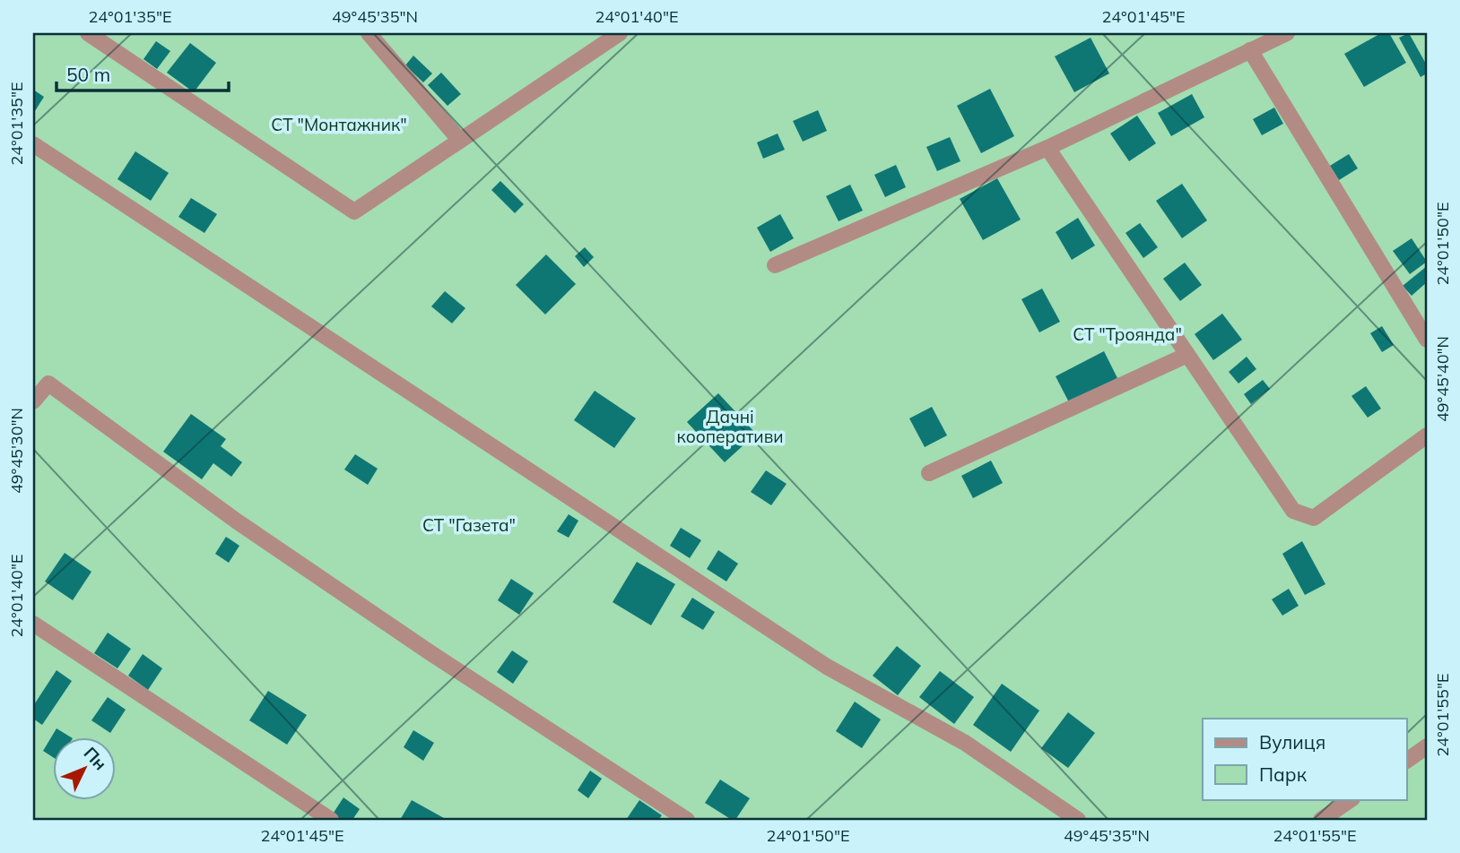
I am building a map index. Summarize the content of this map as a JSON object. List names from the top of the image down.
{
  "parks": [
    "СТ \"Монтажник\"",
    "СТ \"Троянда\"",
    "Дачні кооперативи",
    "СТ \"Газета\""
  ],
  "legend": ["Вулиця", "Парк"],
  "scale_bar": "50 m",
  "north": "top right",
  "coordinates": [
    "24°01'35\"E",
    "49°45'35\"N",
    "24°01'40\"E",
    "24°01'45\"E",
    "24°01'50\"E",
    "49°45'40\"N",
    "49°45'30\"N",
    "24°01'55\"E"
  ]
}
